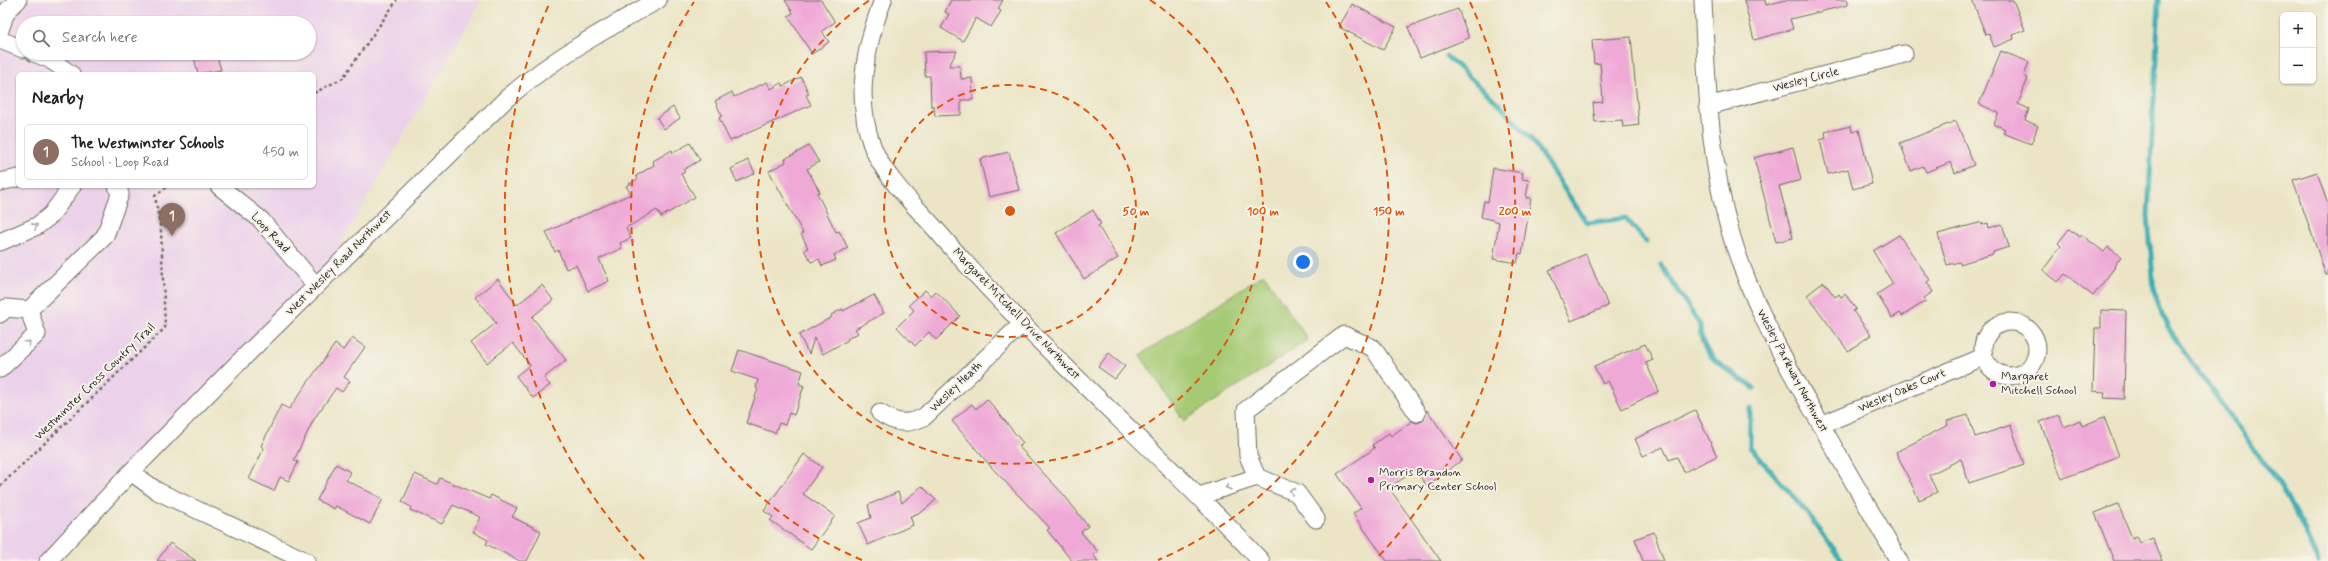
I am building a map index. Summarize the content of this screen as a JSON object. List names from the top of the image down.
{
  "streets": {
    "street": [
      "Wesley Circle",
      "Loop Road",
      "West Wesley Road Northwest",
      "Margaret Mitchell Drive Northwest",
      "Wesley Parkway Northwest",
      "Wesley Heath",
      "Wesley Oaks Court"
    ],
    "path": ["Westminster Cross Country Trail"]
  },
  "crossings": [
    ["Wesley Circle", "Wesley Parkway Northwest"],
    ["Loop Road", "West Wesley Road Northwest"],
    ["Margaret Mitchell Drive Northwest", "Wesley Heath"],
    ["Wesley Parkway Northwest", "Wesley Oaks Court"]
  ],
  "places": ["Margaret Mitchell School", "Morris Brandon Primary Center School"],
  "page": {
    "map_buttons": ["+", "−"],
    "search": "Search here",
    "heading": "Nearby",
    "list": [
      {
        "mark": "1",
        "name": "The Westminster Schools",
        "note": "School · Loop Road",
        "value": "450 m"
      }
    ],
    "pins": "1"
  },
  "rings": [
    "50 m",
    "100 m",
    "150 m",
    "200 m"
  ]
}
